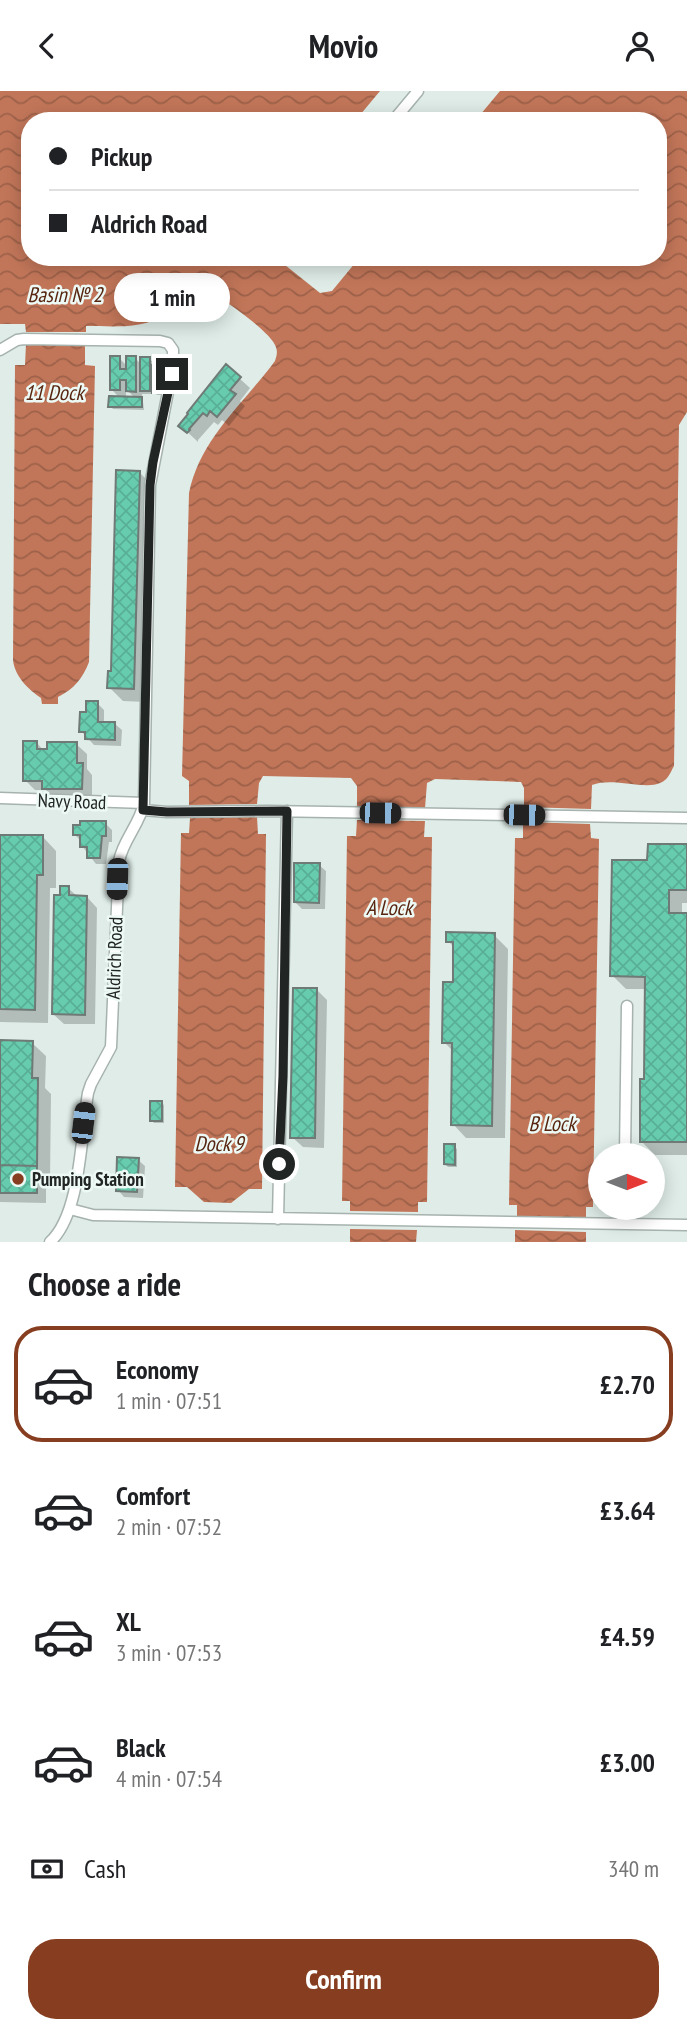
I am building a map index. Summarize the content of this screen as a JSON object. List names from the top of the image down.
{
  "streets": {
    "lane": ["Navy Road", "Aldrich Road"]
  },
  "crossings": [
    ["Navy Road", "Aldrich Road"]
  ],
  "water": [
    "Basin № 2",
    "11 Dock",
    "A Lock",
    "B Lock",
    "Dock 9"
  ],
  "places": ["Pumping Station"],
  "north": "right",
  "page": {
    "header": "Movio",
    "banner": ["Pickup", "Aldrich Road"],
    "bubble": "1 min",
    "heading": "Choose a ride",
    "list": [
      {
        "name": "Economy",
        "note": "1 min · 07:51",
        "value": "£2.70"
      },
      {
        "name": "Comfort",
        "note": "2 min · 07:52",
        "value": "£3.64"
      },
      {
        "name": "XL",
        "note": "3 min · 07:53",
        "value": "£4.59"
      },
      {
        "name": "Black",
        "note": "4 min · 07:54",
        "value": "£3.00"
      }
    ],
    "pay": ["Cash", "340 m"],
    "buttons": "Confirm"
  }
}
